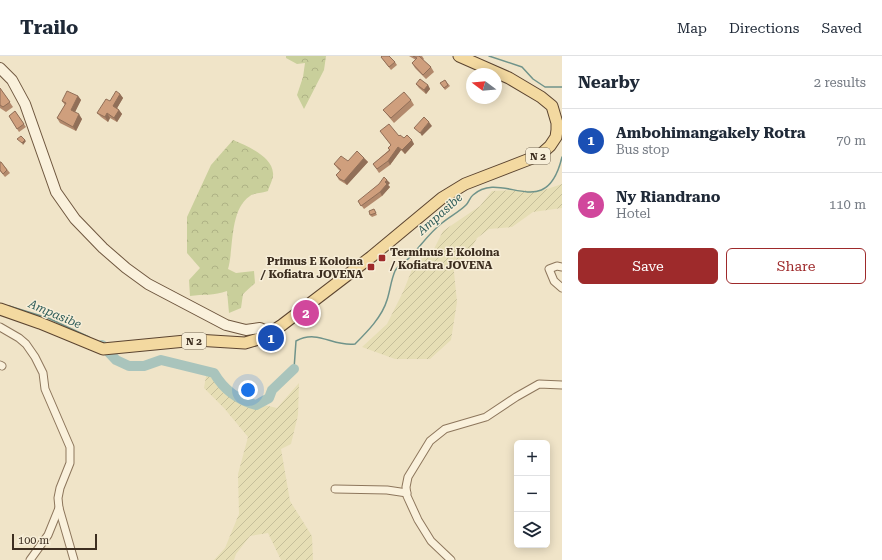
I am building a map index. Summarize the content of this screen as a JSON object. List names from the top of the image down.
{
  "streets": {
    "main road": ["N 2"]
  },
  "water": ["Ampasibe"],
  "places": {
    "transit": ["Terminus E Koloina / Kofiatra JOVENA", "Primus E Koloina / Kofiatra JOVENA"]
  },
  "scale_bar": "100 m",
  "north": "left",
  "page": {
    "header": "Trailo",
    "nav": ["Map", "Directions", "Saved"],
    "heading": ["Nearby", "2 results"],
    "list": [
      {
        "mark": "1",
        "name": "Ambohimangakely Rotra",
        "note": "Bus stop",
        "value": "70 m"
      },
      {
        "mark": "2",
        "name": "Ny Riandrano",
        "note": "Hotel",
        "value": "110 m"
      }
    ],
    "buttons": ["Save", "Share"],
    "pins": ["2", "1"],
    "map_buttons": ["+", "−"],
    "scale": "100 m"
  }
}
